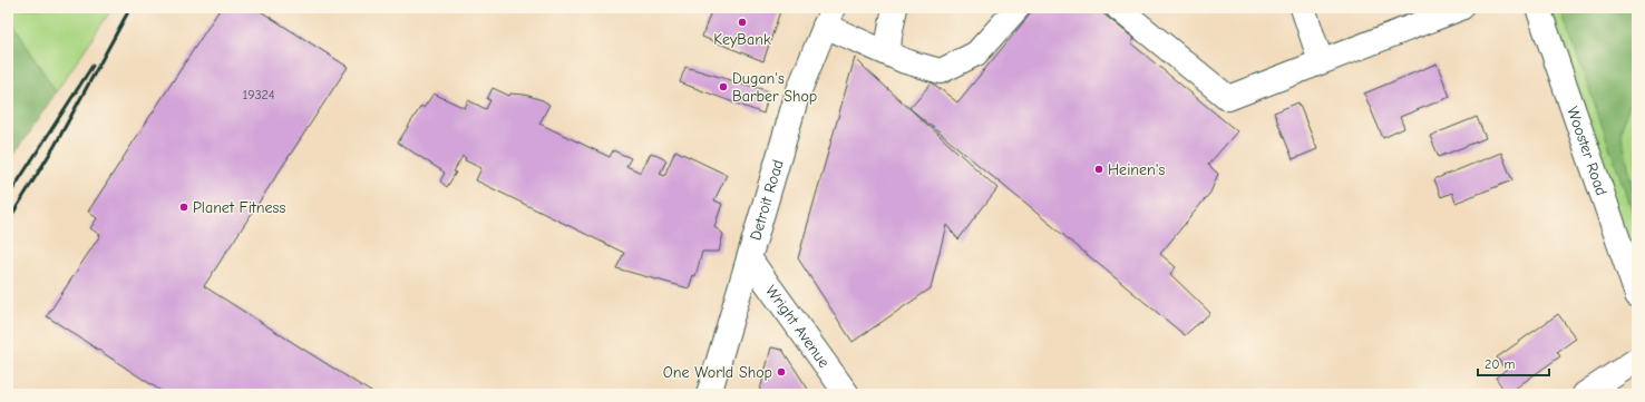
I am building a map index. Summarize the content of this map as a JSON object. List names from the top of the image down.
{
  "streets": {
    "main road": ["Wooster Road", "Detroit Road", "Wright Avenue"]
  },
  "crossings": [
    ["Detroit Road", "Wright Avenue"]
  ],
  "places": [
    "KeyBank",
    "Dugan's Barber Shop",
    "Heinen's",
    "Planet Fitness",
    "One World Shop"
  ],
  "house_numbers": ["19324"],
  "scale_bar": "20 m"
}
